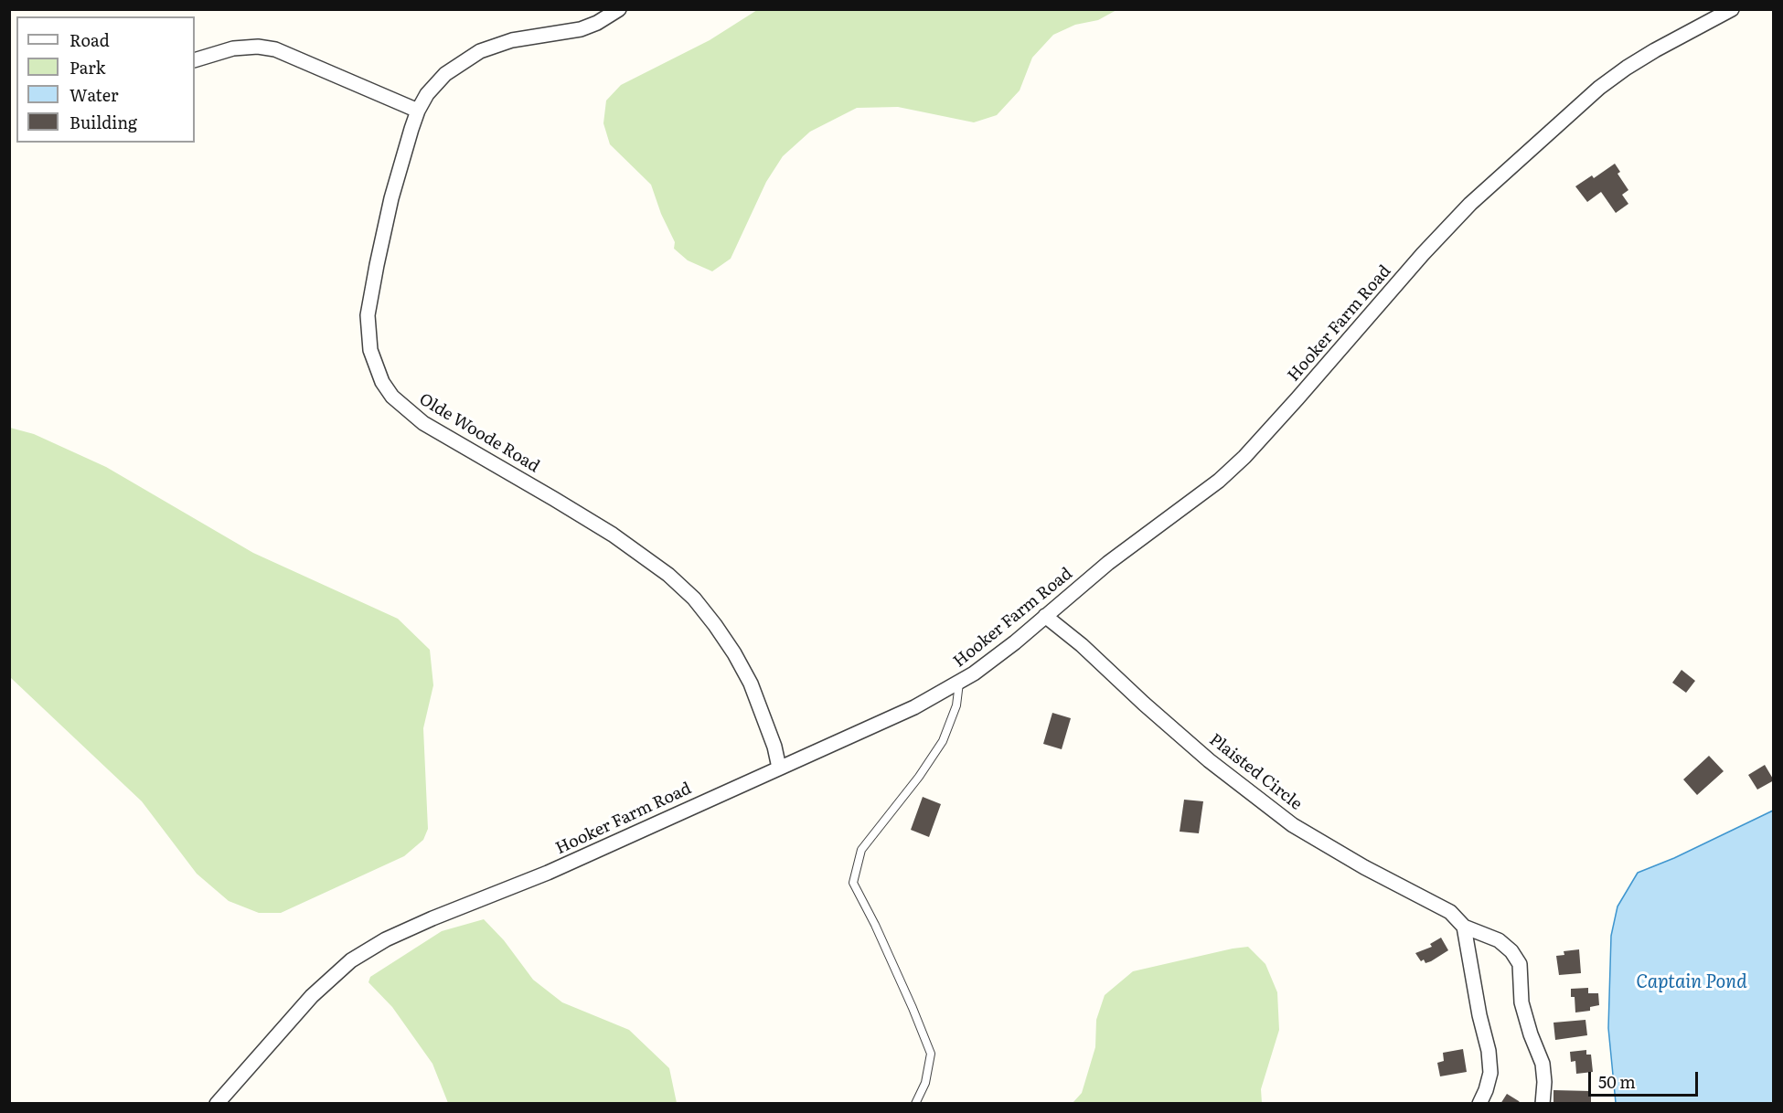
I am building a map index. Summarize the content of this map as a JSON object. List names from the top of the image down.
{
  "streets": {
    "street": ["Hooker Farm Road", "Olde Woode Road", "Plaisted Circle"]
  },
  "crossings": [
    ["Hooker Farm Road", "Olde Woode Road"],
    ["Hooker Farm Road", "Plaisted Circle"]
  ],
  "water": ["Captain Pond"],
  "legend": [
    "Road",
    "Park",
    "Water",
    "Building"
  ],
  "scale_bar": "50 m"
}
